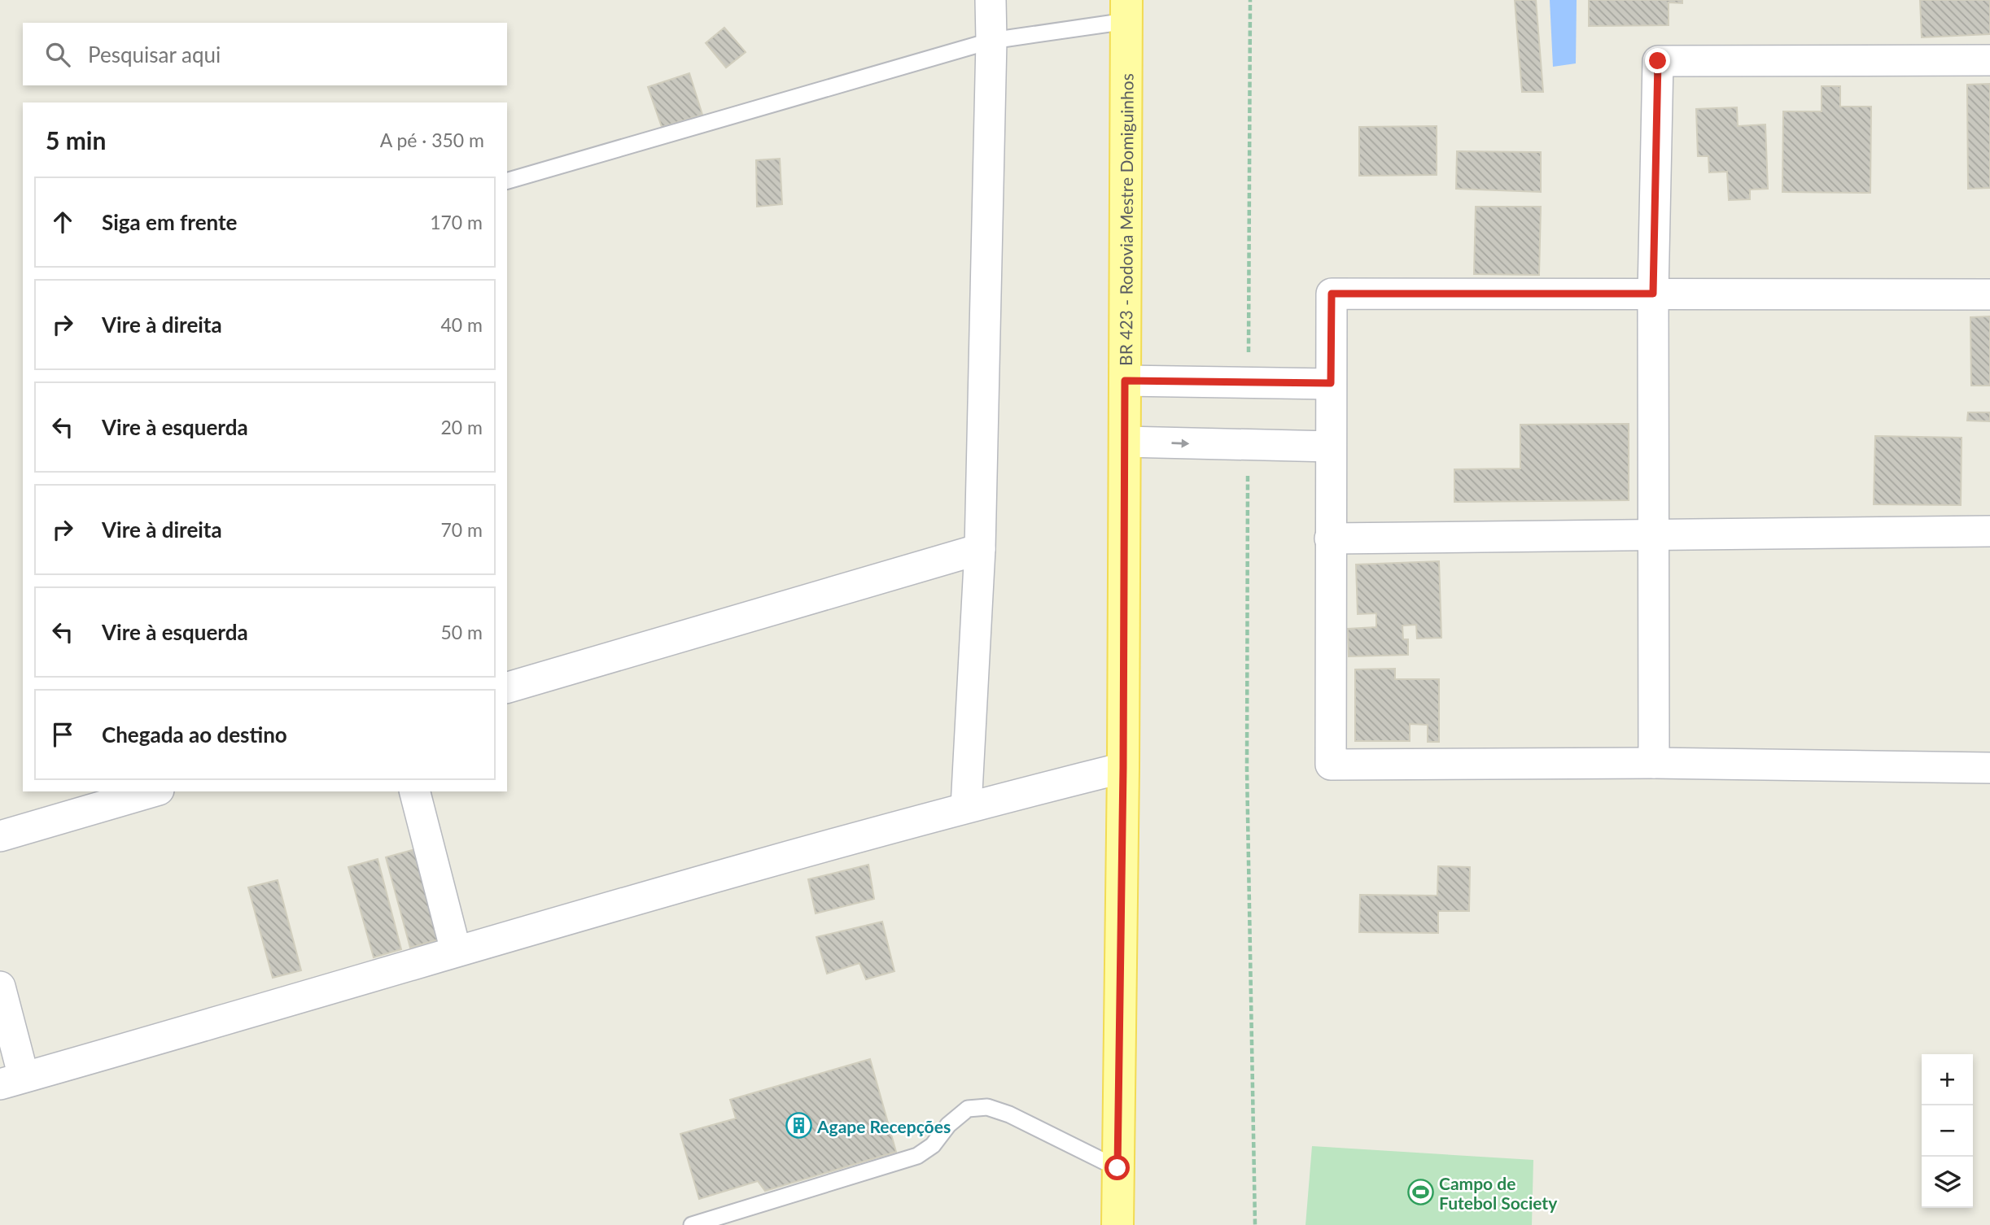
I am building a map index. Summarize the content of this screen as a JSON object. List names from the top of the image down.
{
  "streets": {
    "main road": ["BR 423 - Rodovia Mestre Domiguinhos"]
  },
  "places": {
    "building": ["Agape Recepções"],
    "sports": ["Campo de Futebol Society"]
  },
  "page": {
    "search": "Pesquisar aqui",
    "heading": ["5 min", "A pé · 350 m"],
    "list": [
      ["Siga em frente", "170 m"],
      ["Vire à direita", "40 m"],
      ["Vire à esquerda", "20 m"],
      ["Vire à direita", "70 m"],
      ["Vire à esquerda", "50 m"],
      "Chegada ao destino"
    ],
    "map_buttons": ["+", "−"]
  }
}
